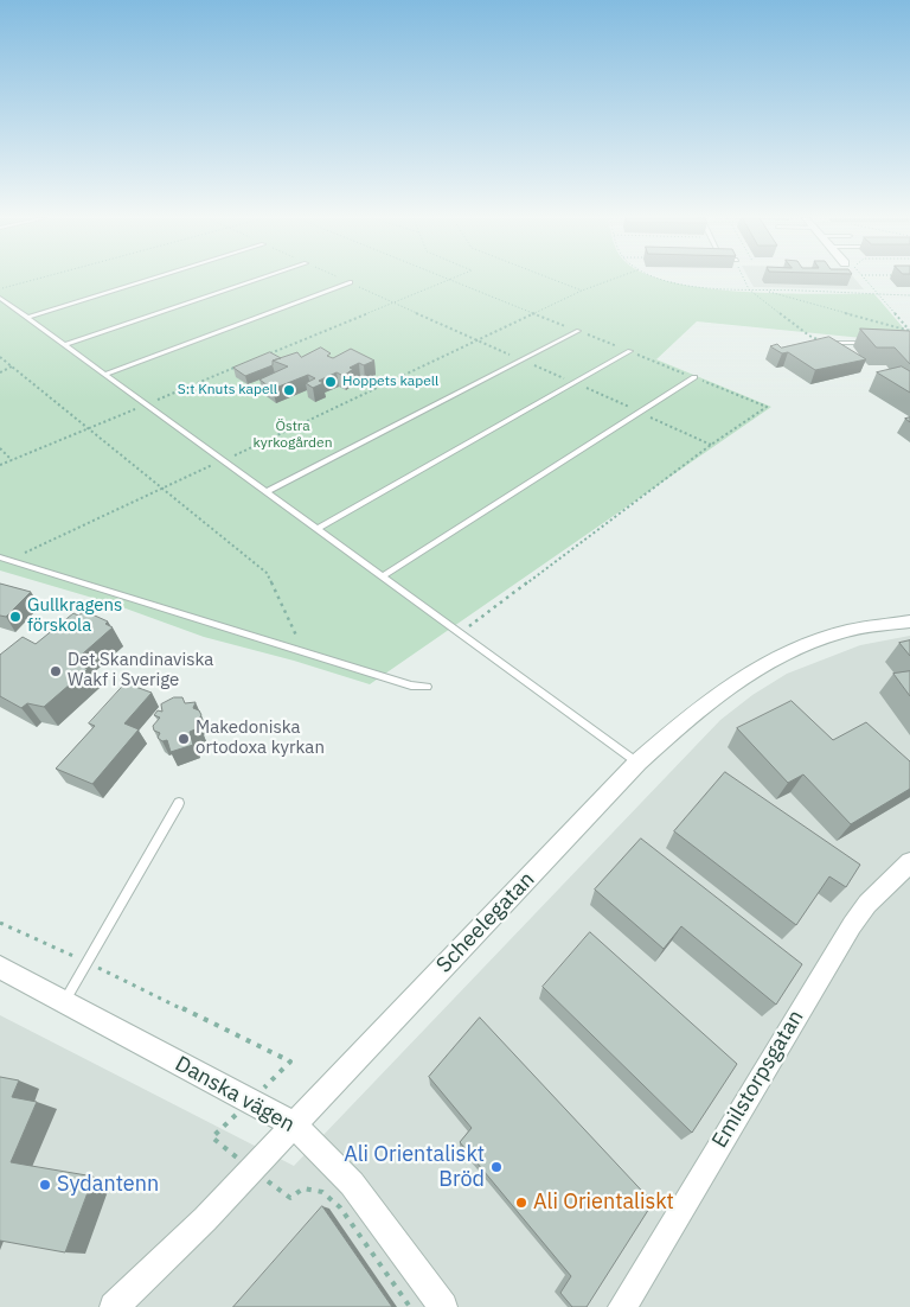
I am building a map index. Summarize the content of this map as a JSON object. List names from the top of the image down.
{
  "streets": {
    "street": ["Scheelegatan", "Emilstorpsgatan", "Danska vägen"]
  },
  "crossings": [
    ["Scheelegatan", "Danska vägen"]
  ],
  "parks": ["Östra kyrkogården"],
  "places": [
    "Hoppets kapell",
    "S:t Knuts kapell",
    "Gullkragens förskola",
    "Det Skandinaviska Wakf i Sverige",
    "Makedoniska ortodoxa kyrkan",
    "Ali Orientaliskt Bröd",
    "Sydantenn",
    "Ali Orientaliskt"
  ]
}
